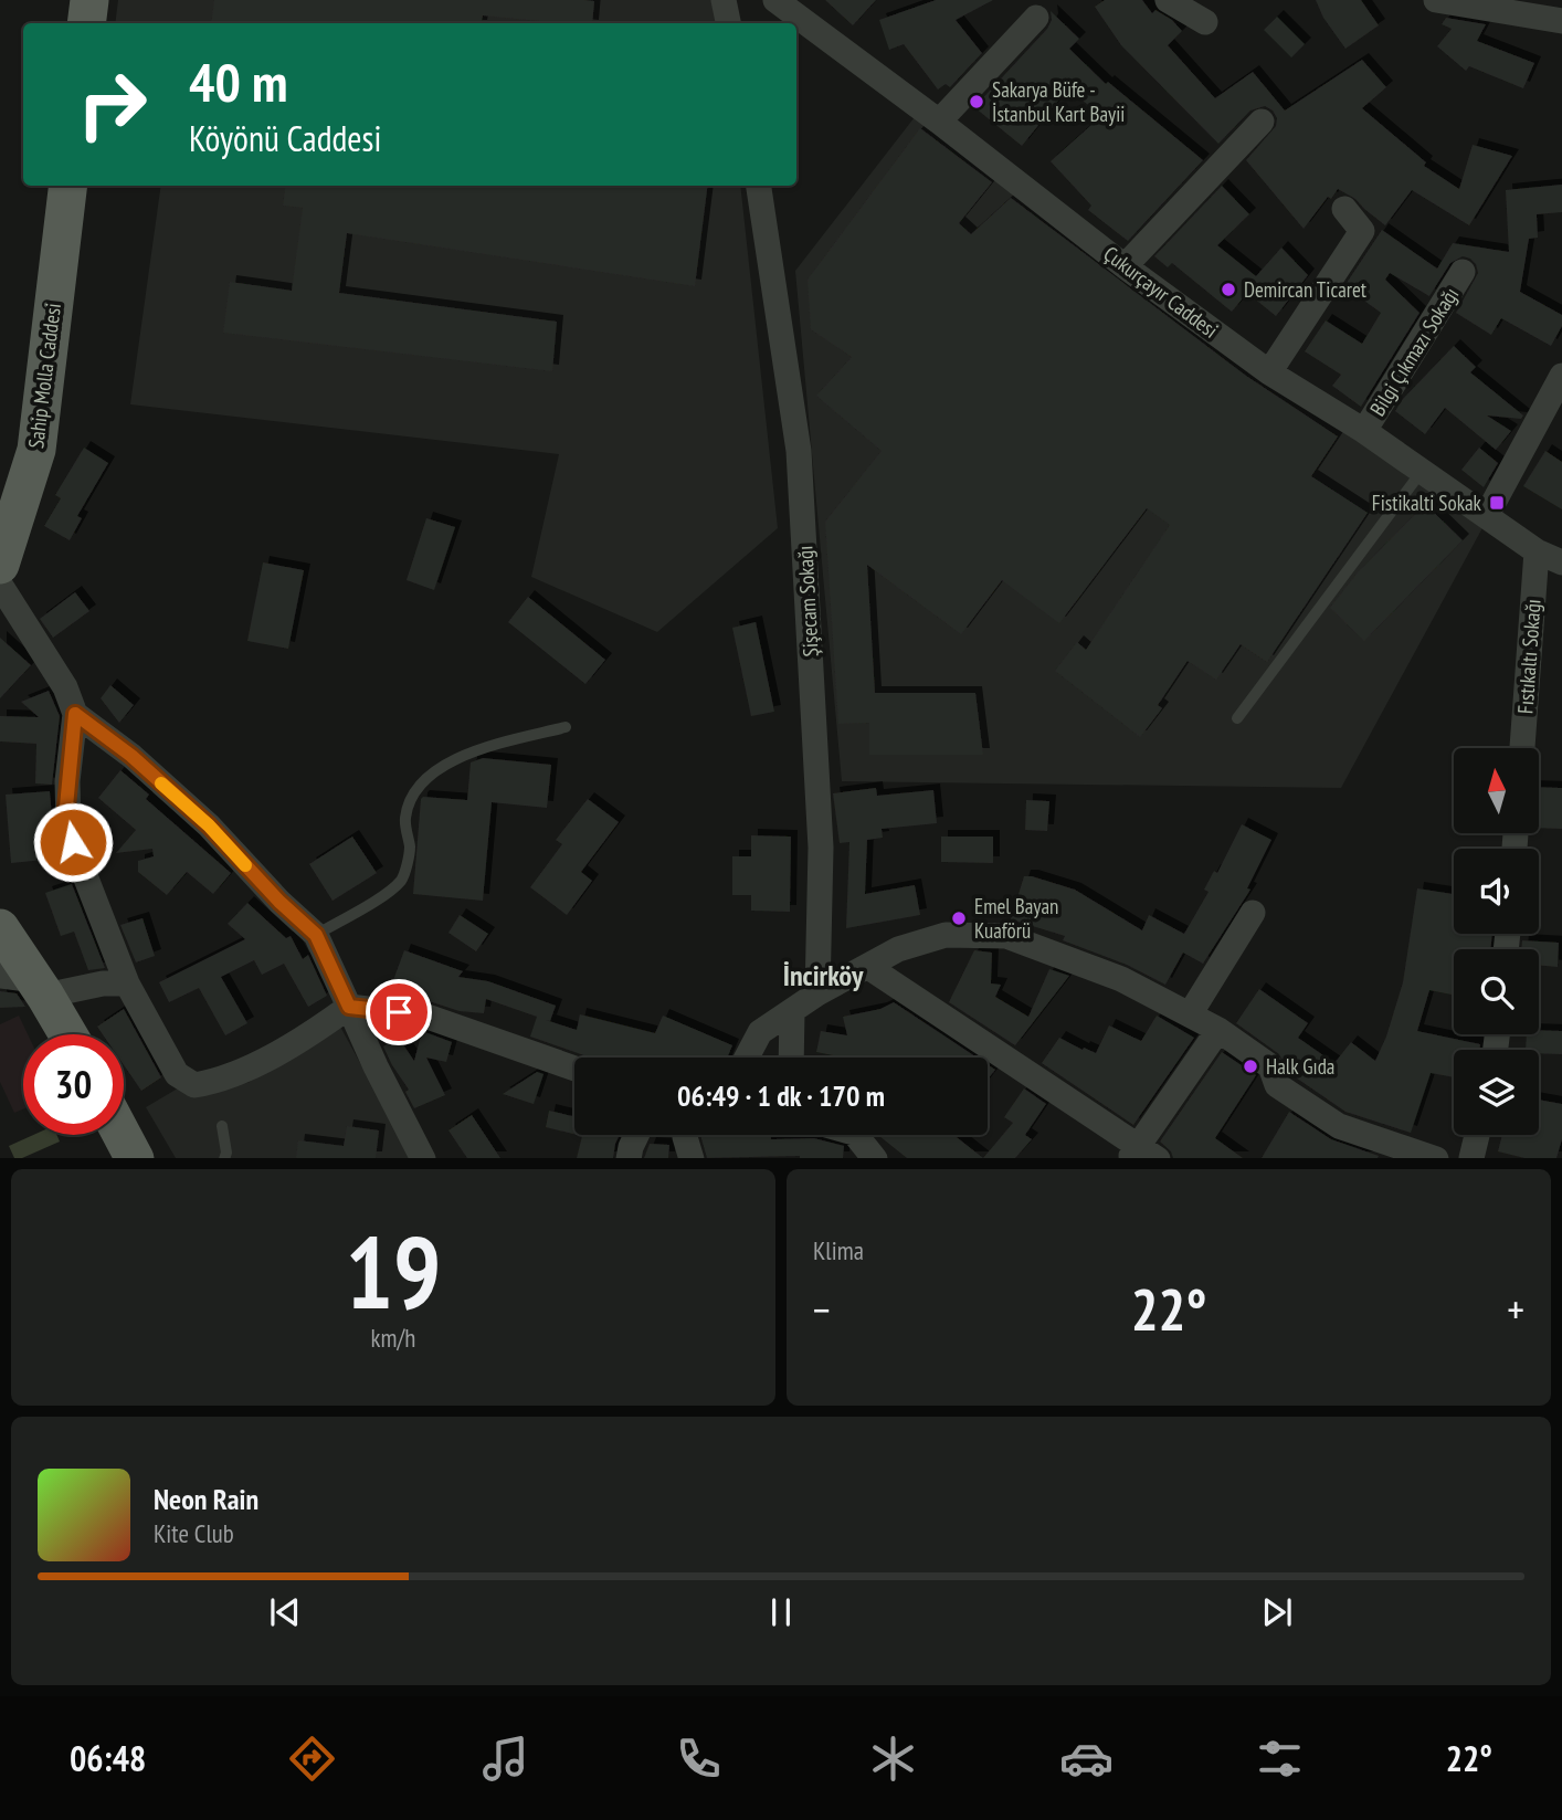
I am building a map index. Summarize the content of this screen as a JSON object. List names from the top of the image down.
{
  "streets": {
    "main road": ["Sahip Molla Caddesi"],
    "street": [
      "Çukurçayır Caddesi",
      "Bilgi Çıkmazı Sokağı",
      "Şişecam Sokağı",
      "Fıstıkaltı Sokağı"
    ]
  },
  "crossings": [
    ["Çukurçayır Caddesi", "Bilgi Çıkmazı Sokağı"],
    ["Çukurçayır Caddesi", "Fıstıkaltı Sokağı"]
  ],
  "districts": ["İncirköy"],
  "places": {
    "other": [
      "Sakarya Büfe - İstanbul Kart Bayii",
      "Demircan Ticaret",
      "Emel Bayan Kuaförü",
      "Halk Gıda"
    ],
    "transit": ["Fistikalti Sokak"]
  },
  "north": "top",
  "page": {
    "turn": ["40 m", "Köyönü Caddesi"],
    "limit": "30",
    "trip": "06:49 · 1 dk · 170 m",
    "tile": [
      ["19", "km/h"],
      "Klima"
    ],
    "heat": ["−", "22°", "+"],
    "song": ["Neon Rain", "Kite Club"],
    "tabs": ["06:48", "22°"]
  }
}
